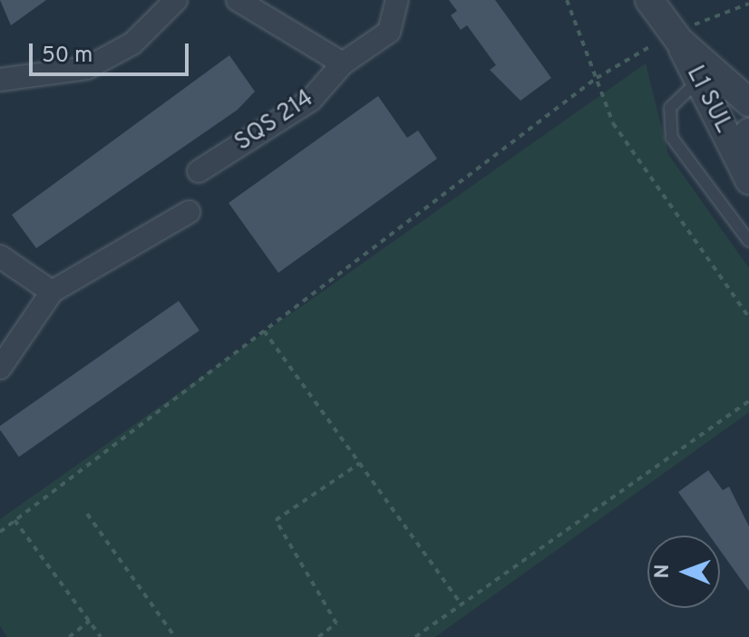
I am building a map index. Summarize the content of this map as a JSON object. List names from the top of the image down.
{
  "streets": {
    "street": ["L1 SUL", "SQS 214"]
  },
  "scale_bar": "50 m",
  "north": "left"
}
